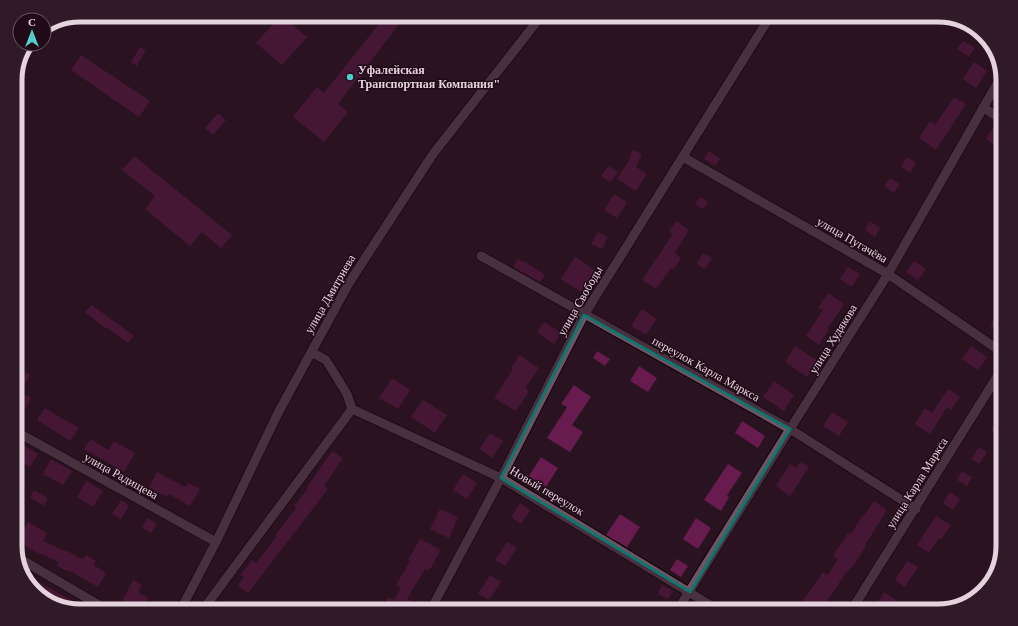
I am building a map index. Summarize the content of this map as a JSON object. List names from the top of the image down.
{
  "streets": {
    "street": [
      "улица Пугачёва",
      "улица Дмитриева",
      "улица Свободы",
      "улица Худякова",
      "переулок Карла Маркса",
      "улица Радищева",
      "улица Карла Маркса",
      "Новый переулок"
    ]
  },
  "crossings": [
    ["улица Пугачёва", "улица Свободы"],
    ["улица Пугачёва", "улица Худякова"],
    ["улица Дмитриева", "улица Радищева"],
    ["улица Свободы", "переулок Карла Маркса"],
    ["улица Свободы", "Новый переулок"],
    ["улица Худякова", "переулок Карла Маркса"],
    ["улица Худякова", "Новый переулок"],
    ["переулок Карла Маркса", "улица Карла Маркса"]
  ],
  "places": ["Уфалейская Транспортная Компания\""],
  "north": "top"
}
